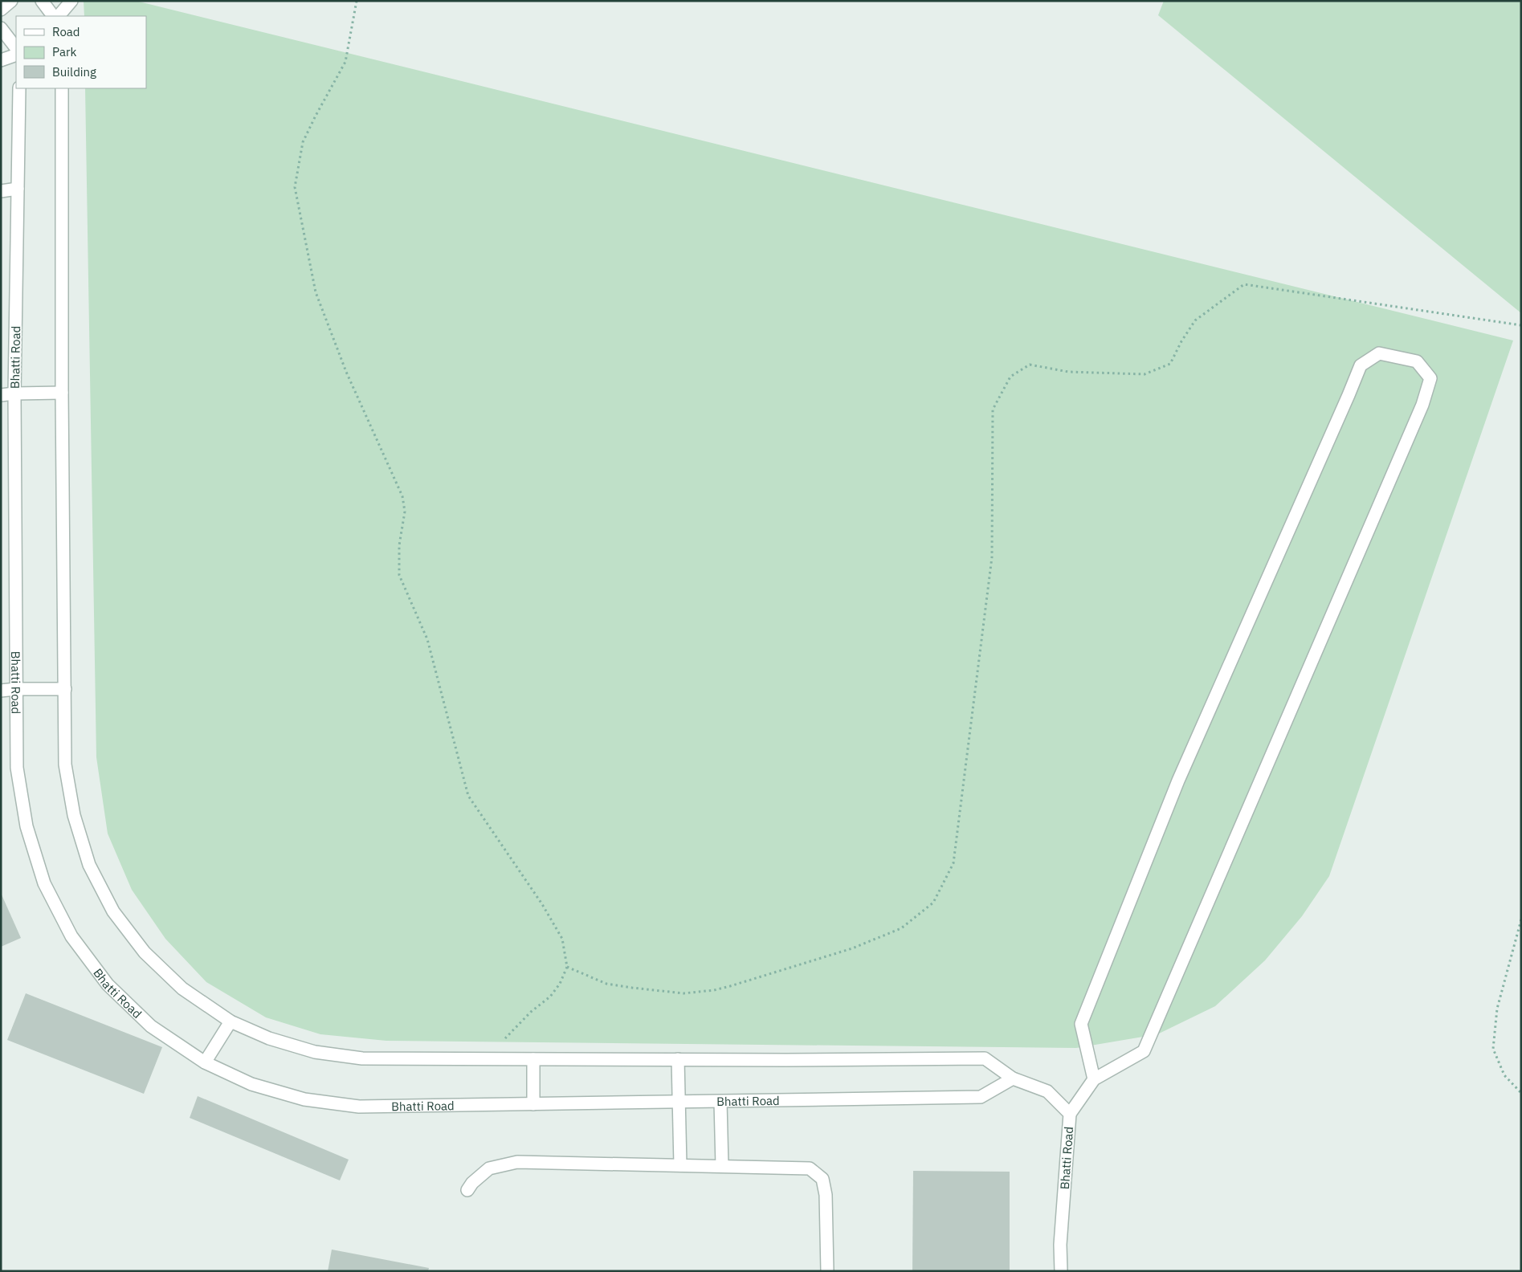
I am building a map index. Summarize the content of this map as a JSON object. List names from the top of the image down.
{
  "streets": {
    "street": ["Bhatti Road"]
  },
  "legend": ["Road", "Park", "Building"]
}
